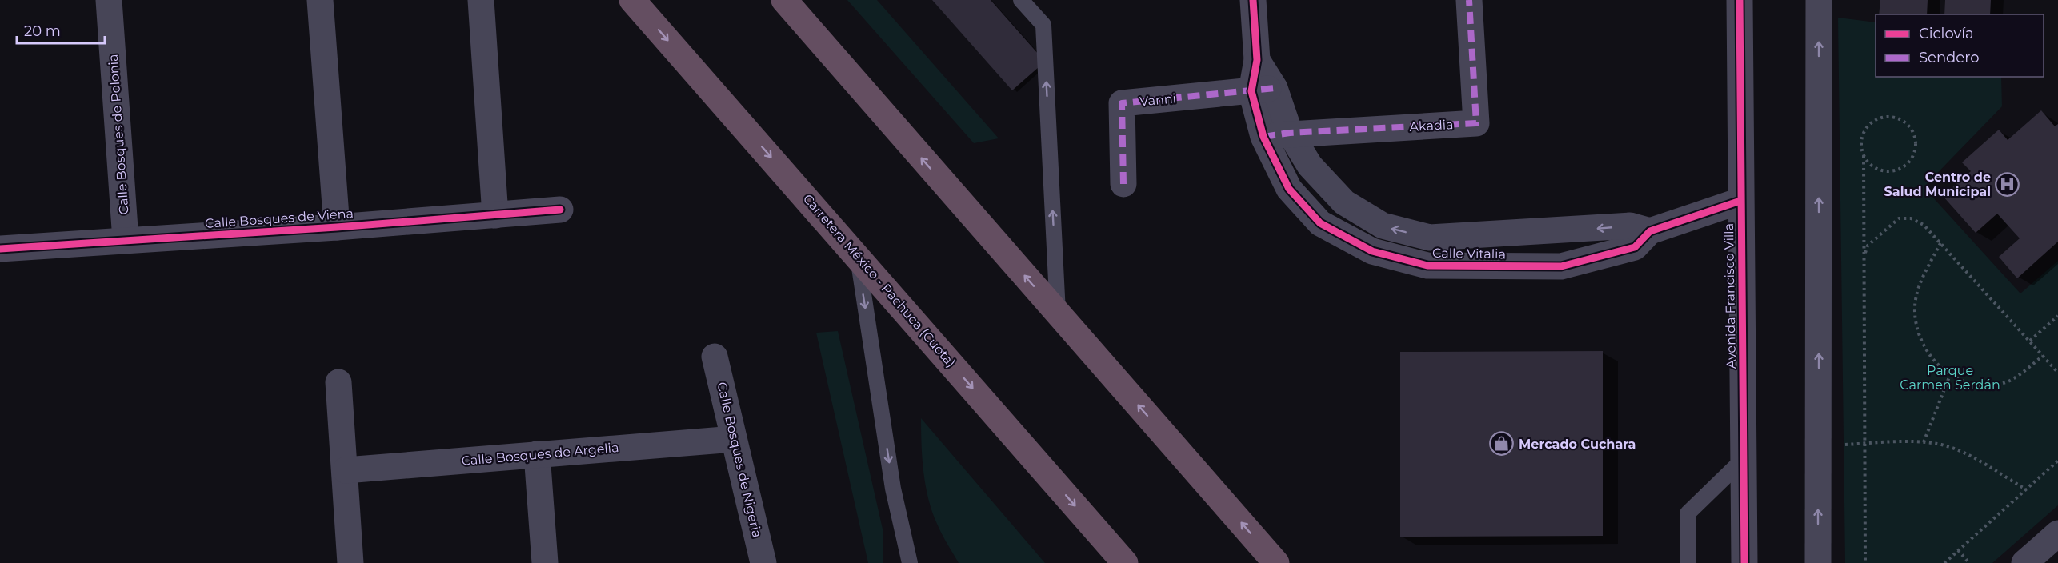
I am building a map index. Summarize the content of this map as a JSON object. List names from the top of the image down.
{
  "streets": {
    "highway": ["Carretera México - Pachuca (Cuota)"],
    "street": [
      "Vanni",
      "Akadia",
      "Calle Bosques de Polonia",
      "Calle Bosques de Viena",
      "Calle Vitalia",
      "Avenida Francisco Villa",
      "Calle Bosques de Argelia",
      "Calle Bosques de Nigeria"
    ]
  },
  "crossings": [
    ["Vanni", "Calle Vitalia"],
    ["Akadia", "Calle Vitalia"],
    ["Calle Bosques de Polonia", "Calle Bosques de Viena"],
    ["Calle Vitalia", "Avenida Francisco Villa"],
    ["Calle Bosques de Argelia", "Calle Bosques de Nigeria"]
  ],
  "parks": ["Parque Carmen Serdán"],
  "places": {
    "hospital": ["Centro de Salud Municipal"],
    "shop": ["Mercado Cuchara"]
  },
  "legend": ["Ciclovía", "Sendero"],
  "scale_bar": "20 m"
}
